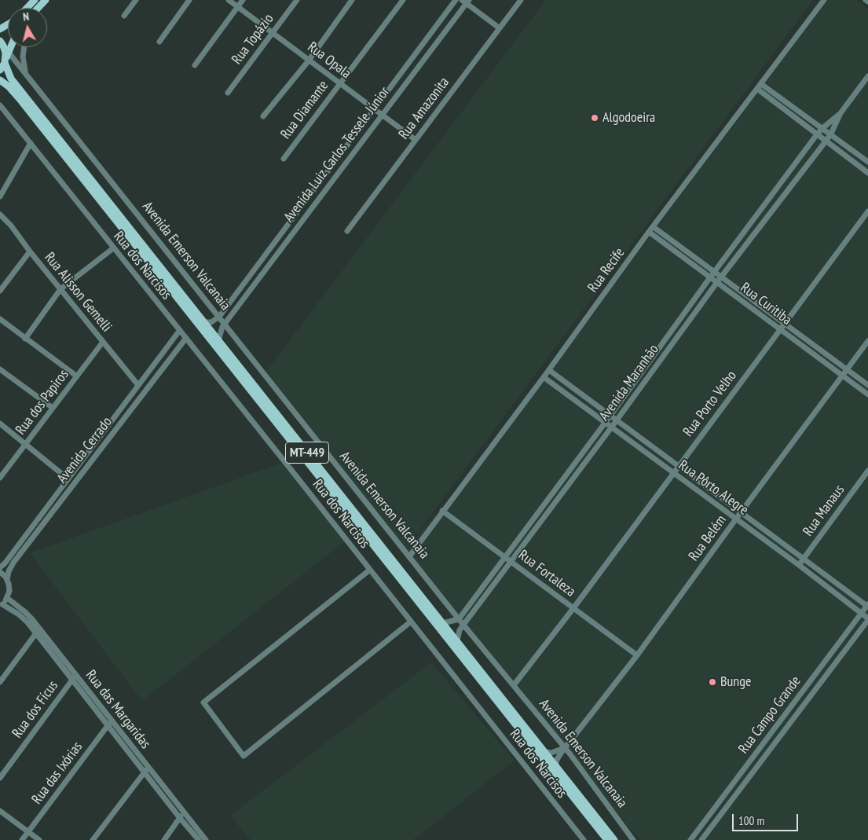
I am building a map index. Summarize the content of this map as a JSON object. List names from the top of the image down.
{
  "streets": {
    "main road": ["MT-449"],
    "street": [
      "Rua Topázio",
      "Rua Opala",
      "Rua Amazonita",
      "Rua Diamante",
      "Avenida Luiz Carlos Tessele Júnior",
      "Avenida Emerson Valcanaia",
      "Rua dos Narcisos",
      "Rua Recife",
      "Rua Alisson Gemelli",
      "Rua Curitiba",
      "Avenida Maranhão",
      "Rua dos Papiros",
      "Rua Porto Velho",
      "Avenida Cerrado",
      "Rua Pôrto Alegre",
      "Rua Manaus",
      "Rua Belém",
      "Rua Fortaleza",
      "Rua dos Fícus",
      "Rua das Margaridas",
      "Rua Campo Grande",
      "Rua das Ixórias"
    ]
  },
  "crossings": [
    ["Rua Topázio", "Rua Opala"],
    ["Rua Opala", "Rua Amazonita"],
    ["Rua Opala", "Rua Diamante"],
    ["Rua Opala", "Avenida Luiz Carlos Tessele Júnior"],
    ["Avenida Luiz Carlos Tessele Júnior", "Avenida Emerson Valcanaia"],
    ["Avenida Luiz Carlos Tessele Júnior", "MT-449"],
    ["Avenida Emerson Valcanaia", "Rua Recife"],
    ["Avenida Emerson Valcanaia", "Avenida Maranhão"],
    ["Avenida Emerson Valcanaia", "Rua Porto Velho"],
    ["Avenida Emerson Valcanaia", "MT-449"],
    ["Avenida Emerson Valcanaia", "Rua Belém"],
    ["Rua dos Narcisos", "Avenida Cerrado"],
    ["Rua Recife", "Rua Curitiba"],
    ["Rua Recife", "Rua Pôrto Alegre"],
    ["Rua Recife", "Rua Fortaleza"],
    ["Rua Alisson Gemelli", "Rua dos Papiros"],
    ["Rua Alisson Gemelli", "Avenida Cerrado"],
    ["Rua Curitiba", "Avenida Maranhão"],
    ["Rua Curitiba", "Rua Porto Velho"],
    ["Rua Curitiba", "Rua Belém"],
    ["Avenida Maranhão", "MT-449"],
    ["Avenida Maranhão", "Rua Pôrto Alegre"],
    ["Avenida Maranhão", "Rua Fortaleza"],
    ["Rua Porto Velho", "Rua Pôrto Alegre"],
    ["Rua Porto Velho", "Rua Fortaleza"],
    ["MT-449", "Rua Belém"],
    ["Rua Pôrto Alegre", "Rua Manaus"],
    ["Rua Pôrto Alegre", "Rua Belém"],
    ["Rua Pôrto Alegre", "Rua Campo Grande"],
    ["Rua Belém", "Rua Fortaleza"],
    ["Rua dos Fícus", "Rua das Margaridas"],
    ["Rua das Margaridas", "Rua das Ixórias"]
  ],
  "places": ["Algodoeira", "Bunge"],
  "scale_bar": "100 m",
  "north": "top"
}
